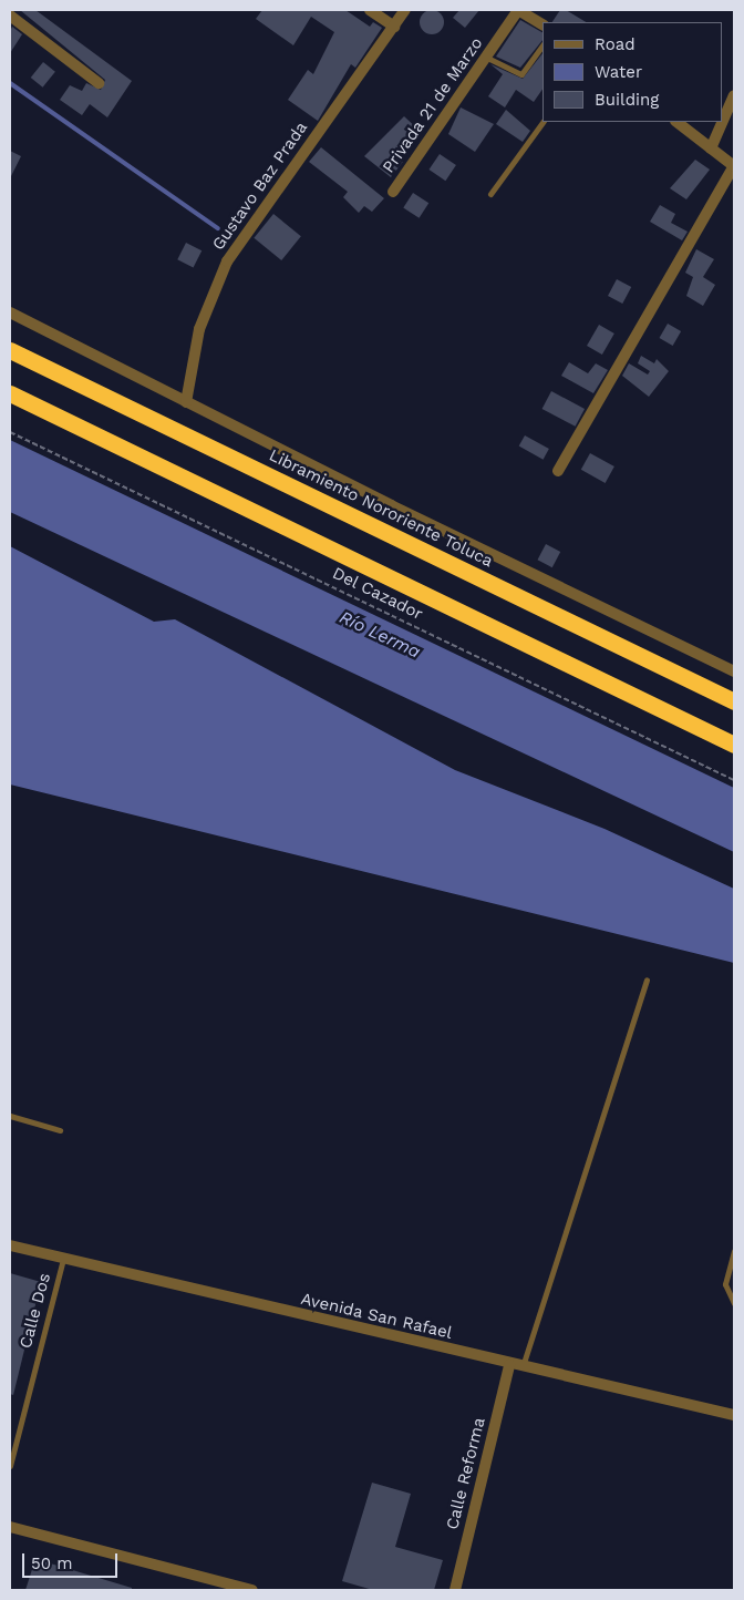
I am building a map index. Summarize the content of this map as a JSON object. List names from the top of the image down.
{
  "streets": {
    "highway": ["Libramiento Nororiente Toluca"],
    "street": [
      "Privada 21 de Marzo",
      "Gustavo Baz Prada",
      "Avenida San Rafael",
      "Calle Reforma"
    ],
    "lane": ["Calle Dos"],
    "path": ["Del Cazador"]
  },
  "crossings": [
    ["Calle Dos", "Avenida San Rafael"],
    ["Avenida San Rafael", "Calle Reforma"]
  ],
  "water": ["Río Lerma"],
  "legend": ["Road", "Water", "Building"],
  "scale_bar": "50 m"
}
